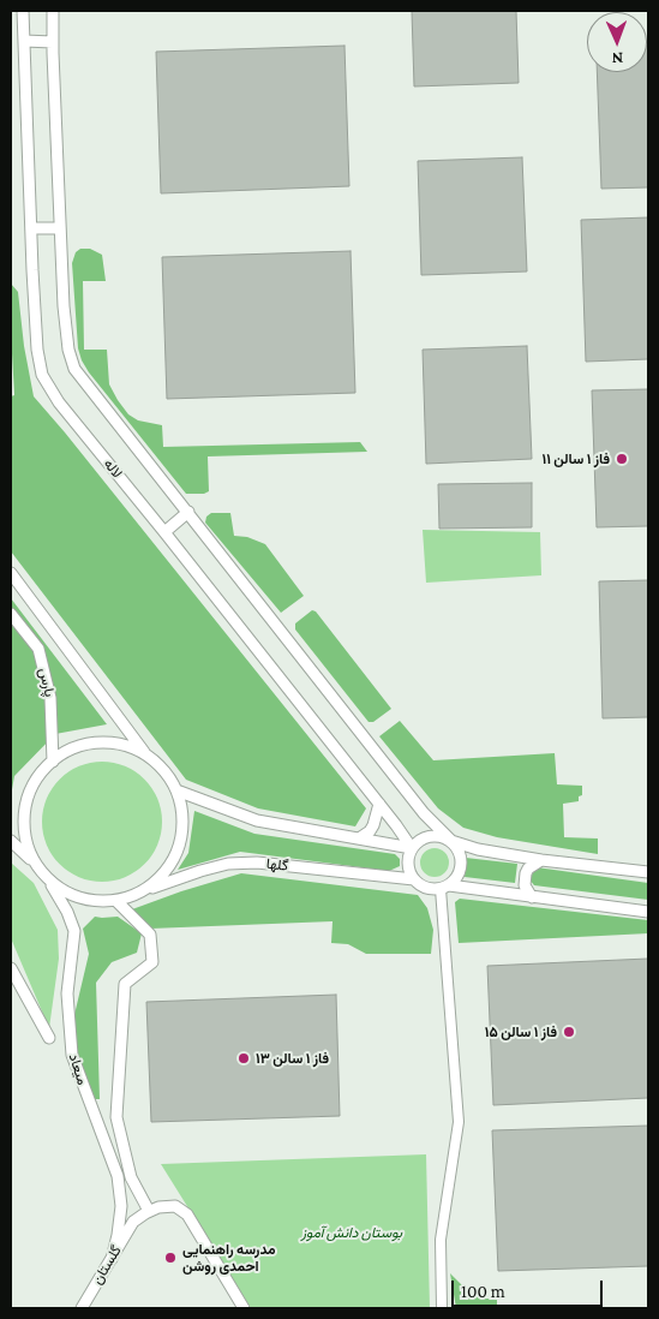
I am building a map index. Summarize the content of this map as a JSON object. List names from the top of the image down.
{
  "streets": {
    "street": [
      "لاله",
      "پارس",
      "گلها",
      "میعاد",
      "گلستان"
    ]
  },
  "crossings": [
    ["لاله", "گلها"],
    ["پارس", "گلها"],
    ["پارس", "میعاد"],
    ["گلها", "میعاد"],
    ["میعاد", "گلستان"]
  ],
  "parks": ["بوستان دانش آموز"],
  "places": [
    "فاز ۱ سالن ۱۱",
    "فاز ۱ سالن ۱۵",
    "فاز ۱ سالن ۱۳",
    "مدرسه راهنمایی احمدی روشن"
  ],
  "scale_bar": "100 m",
  "north": "bottom"
}
